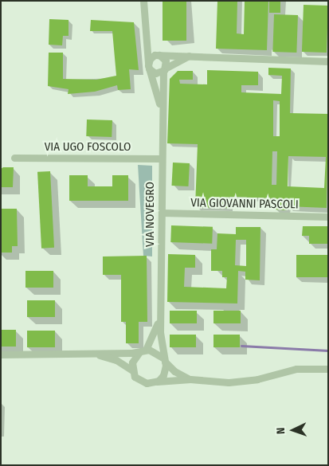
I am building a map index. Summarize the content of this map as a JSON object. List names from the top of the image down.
{
  "streets": {
    "street": ["VIA UGO FOSCOLO", "VIA GIOVANNI PASCOLI", "VIA NOVEGRO"]
  },
  "crossings": [
    ["VIA UGO FOSCOLO", "VIA NOVEGRO"],
    ["VIA GIOVANNI PASCOLI", "VIA NOVEGRO"]
  ],
  "north": "left"
}
